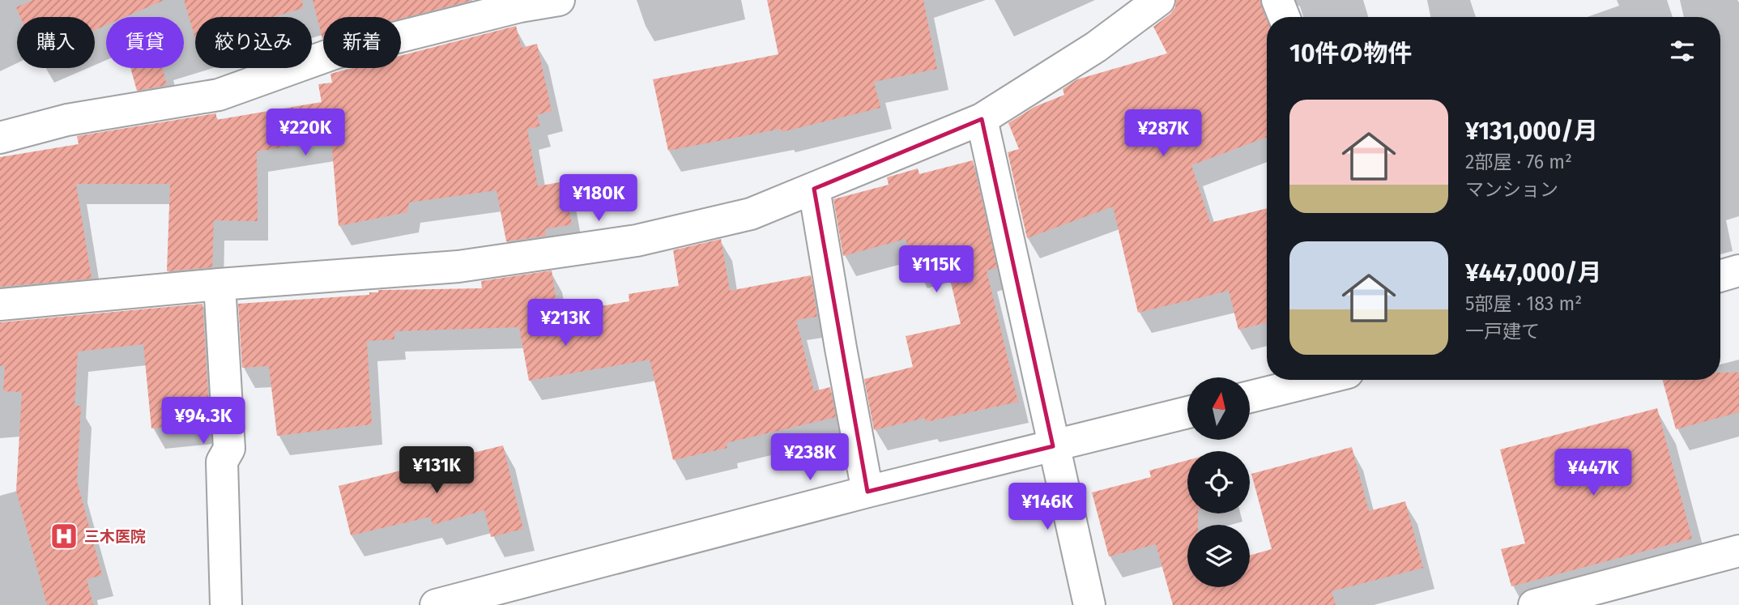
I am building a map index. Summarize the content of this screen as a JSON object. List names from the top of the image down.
{
  "places": {
    "hospital": ["三木医院"]
  },
  "north": "top",
  "page": {
    "chip": [
      "購入",
      "賃貸",
      "絞り込み",
      "新着"
    ],
    "heading": "10件の物件",
    "list": [
      {
        "name": "¥131,000/月",
        "note": "2部屋 · 76 m² · マンション"
      },
      {
        "name": "¥447,000/月",
        "note": "5部屋 · 183 m² · 一戸建て"
      }
    ],
    "price": [
      "¥220K",
      "¥287K",
      "¥180K",
      "¥115K",
      "¥213K",
      "¥94.3K",
      "¥238K",
      "¥131K",
      "¥447K",
      "¥146K"
    ]
  }
}
